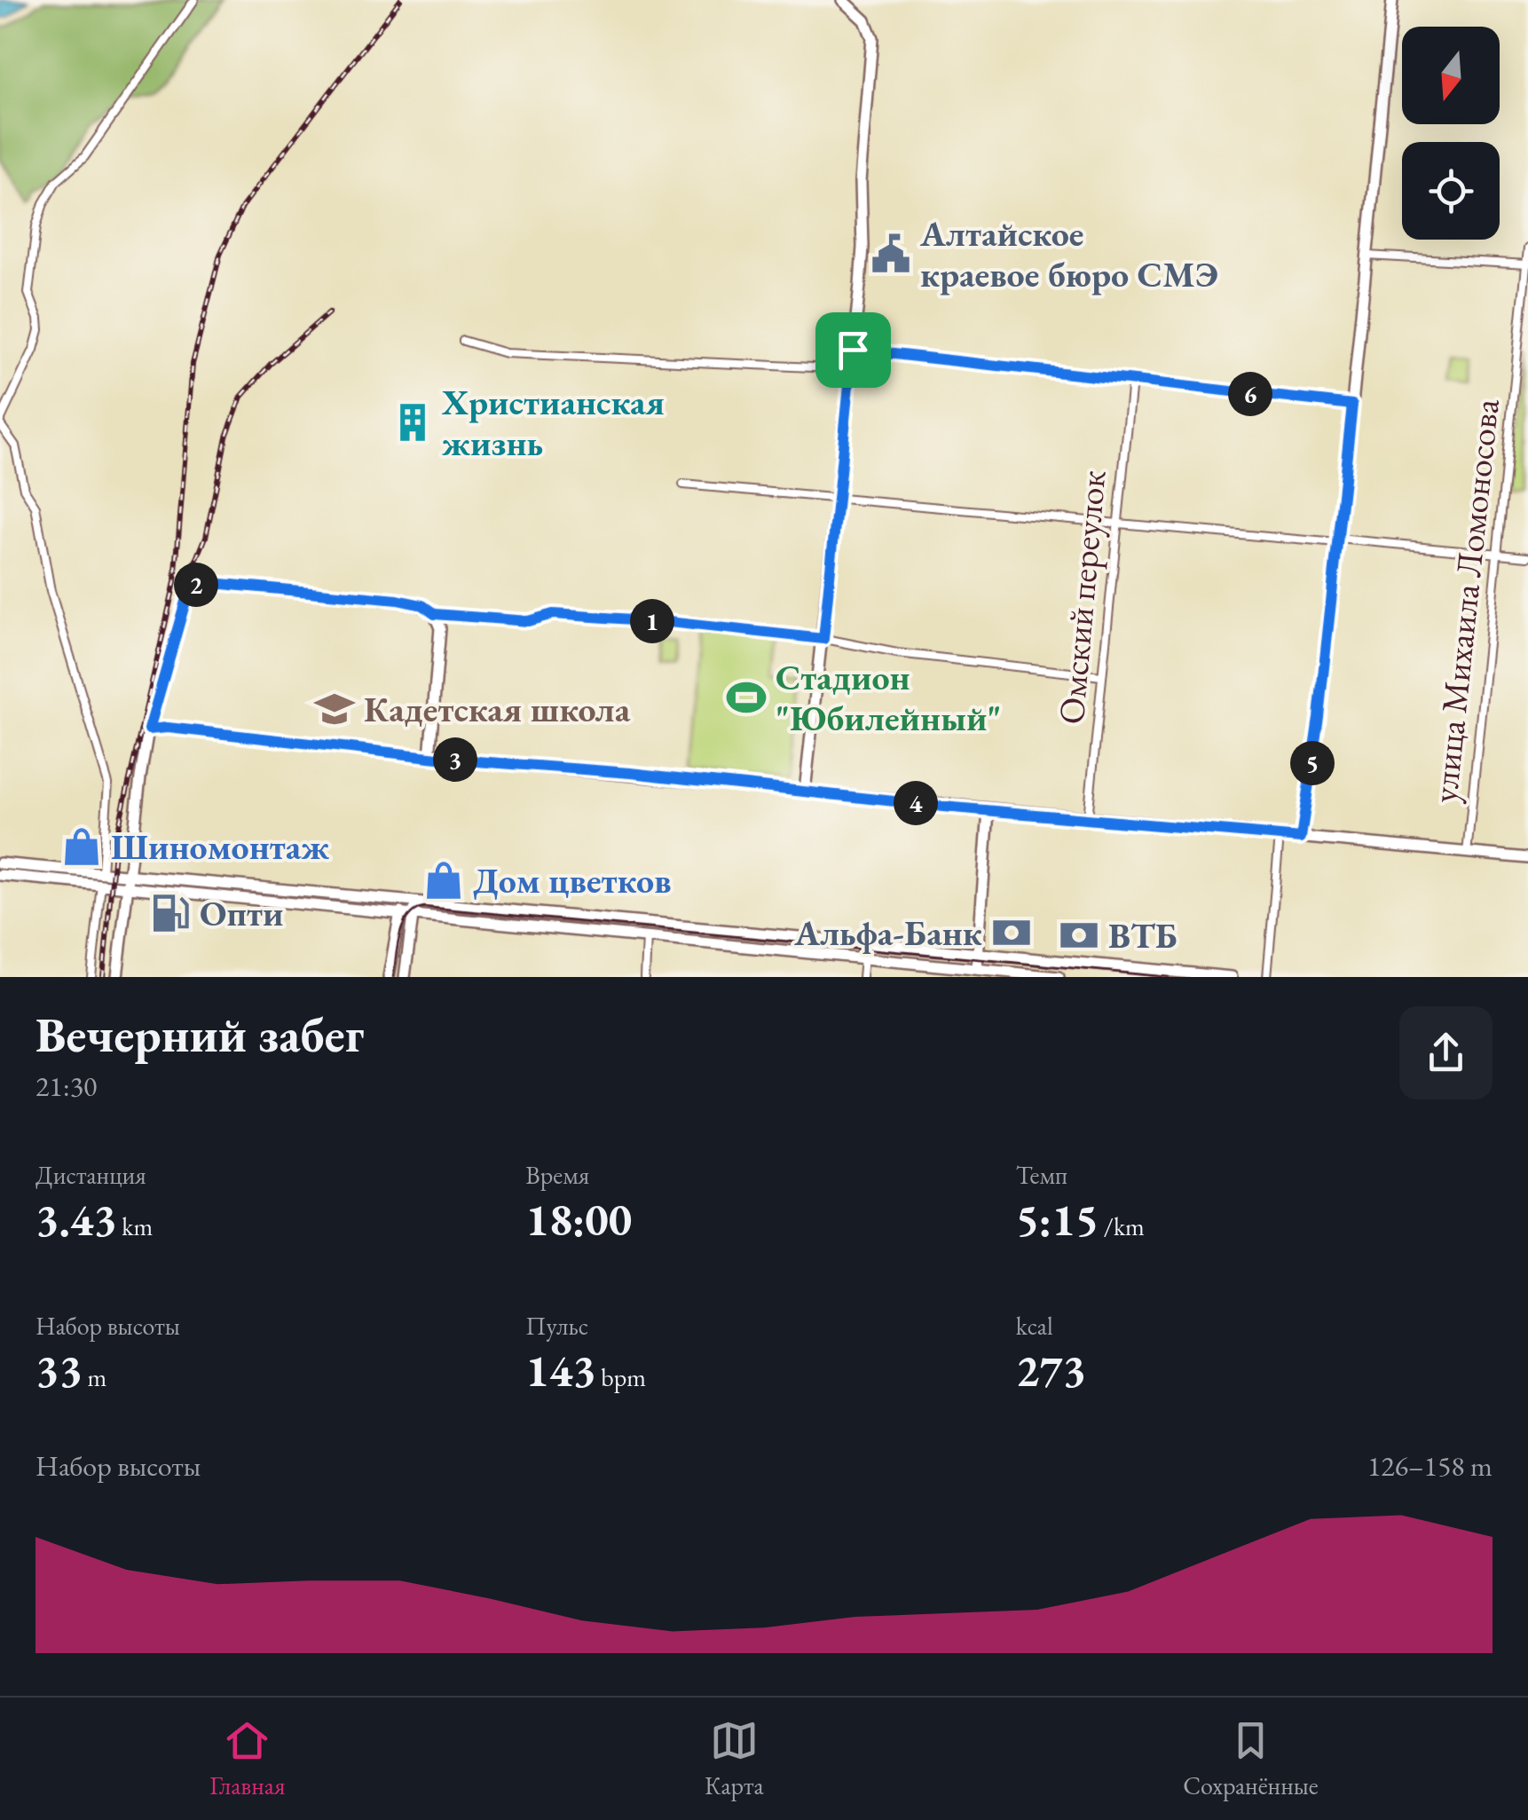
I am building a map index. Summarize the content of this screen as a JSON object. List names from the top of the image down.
{
  "streets": {
    "street": ["Омский переулок", "улица Михаила Ломоносова"]
  },
  "places": {
    "public building": ["Алтайское краевое бюро СМЭ"],
    "building": ["Христианская жизнь"],
    "sports": ["Стадион \"Юбилейный\""],
    "school or university": ["Кадетская школа"],
    "shop": ["Шиномонтаж", "Дом цветков"],
    "fuel station": ["Опти"],
    "bank": ["Альфа-Банк", "ВТБ"]
  },
  "north": "bottom",
  "page": {
    "pins": [
      "6",
      "2",
      "1",
      "3",
      "5",
      "4"
    ],
    "heading": ["Вечерний забег", "21:30"],
    "stats": [
      ["Дистанция", "3.43 km"],
      ["Время", "18:00"],
      ["Темп", "5:15 /km"],
      ["Набор высоты", "33 m"],
      ["Пульс", "143 bpm"],
      ["kcal", "273"]
    ],
    "chart": ["Набор высоты", "126–158 m"],
    "tabs": ["Главная", "Карта", "Сохранённые"]
  }
}
